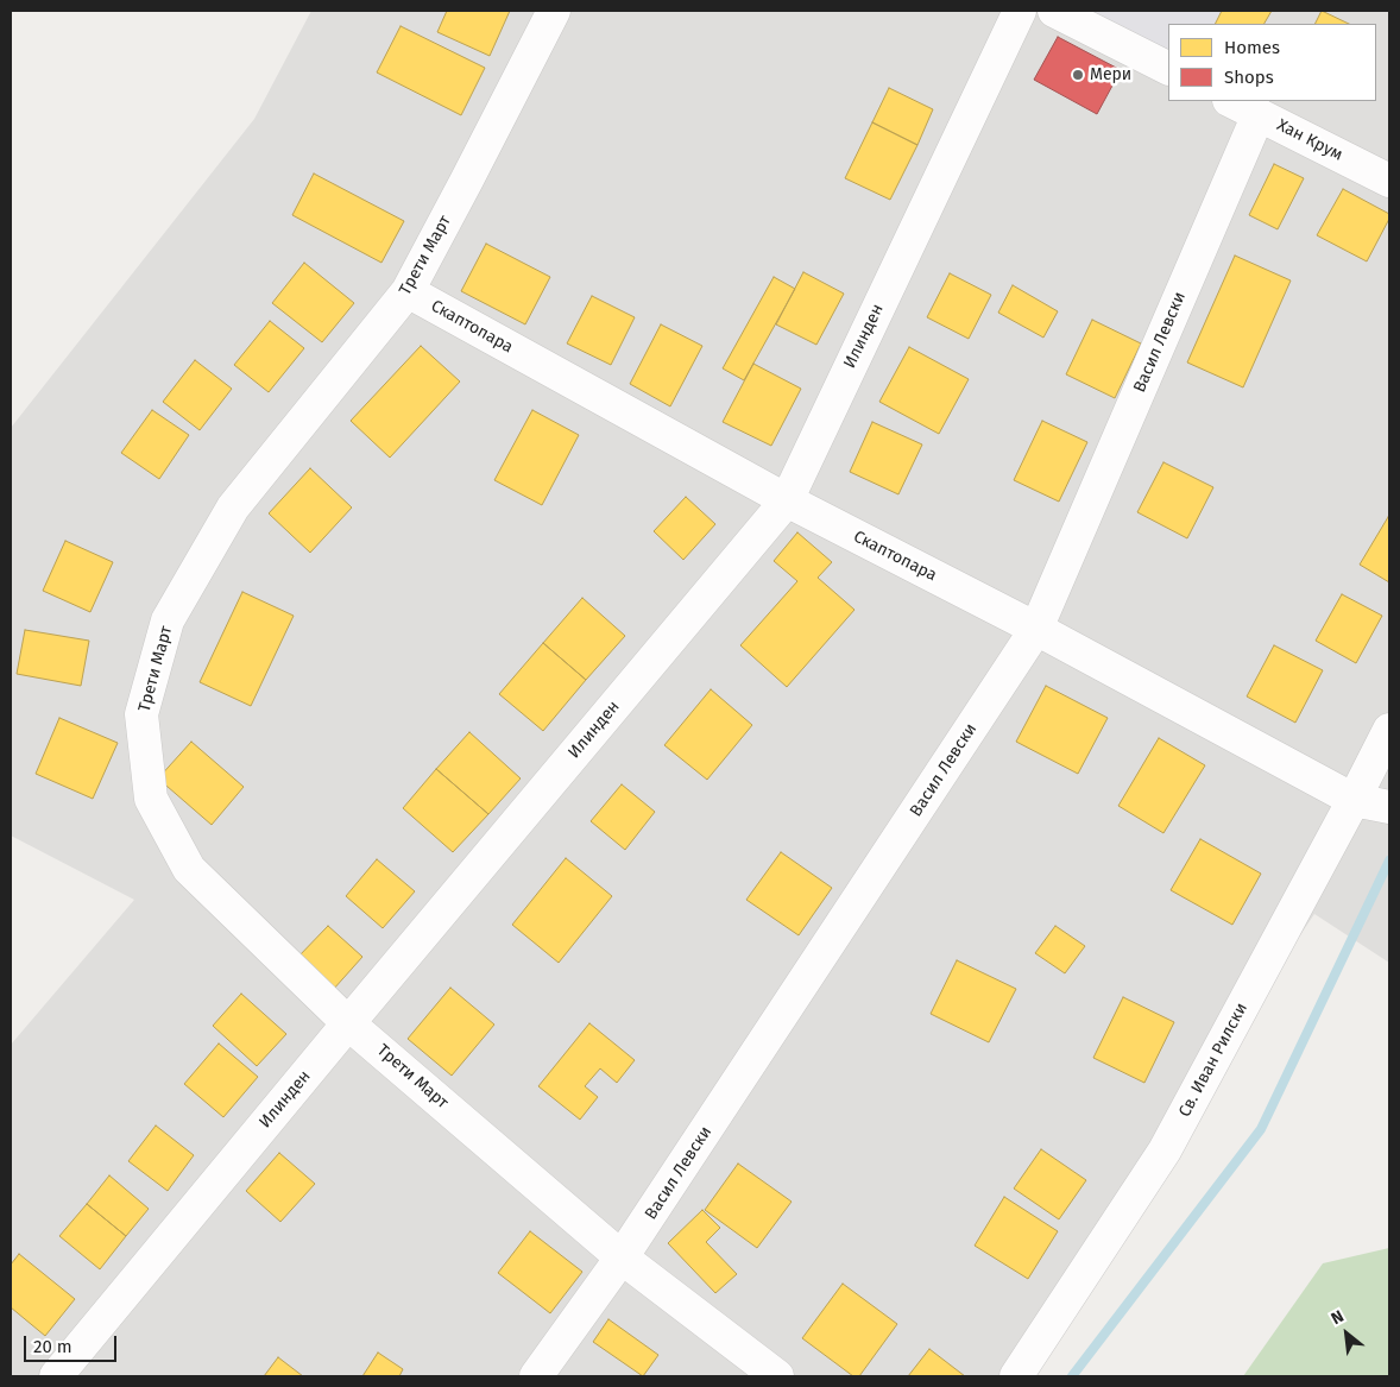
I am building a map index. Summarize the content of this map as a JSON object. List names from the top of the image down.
{
  "streets": {
    "street": [
      "Хан Крум",
      "Трети Март",
      "Скаптопара",
      "Илинден",
      "Васил Левски",
      "Св. Иван Рилски"
    ]
  },
  "crossings": [
    ["Хан Крум", "Васил Левски"],
    ["Трети Март", "Скаптопара"],
    ["Трети Март", "Илинден"],
    ["Трети Март", "Васил Левски"],
    ["Скаптопара", "Илинден"],
    ["Скаптопара", "Васил Левски"],
    ["Скаптопара", "Св. Иван Рилски"]
  ],
  "places": ["Мери"],
  "legend": ["Homes", "Shops"],
  "scale_bar": "20 m",
  "north": "top left"
}
